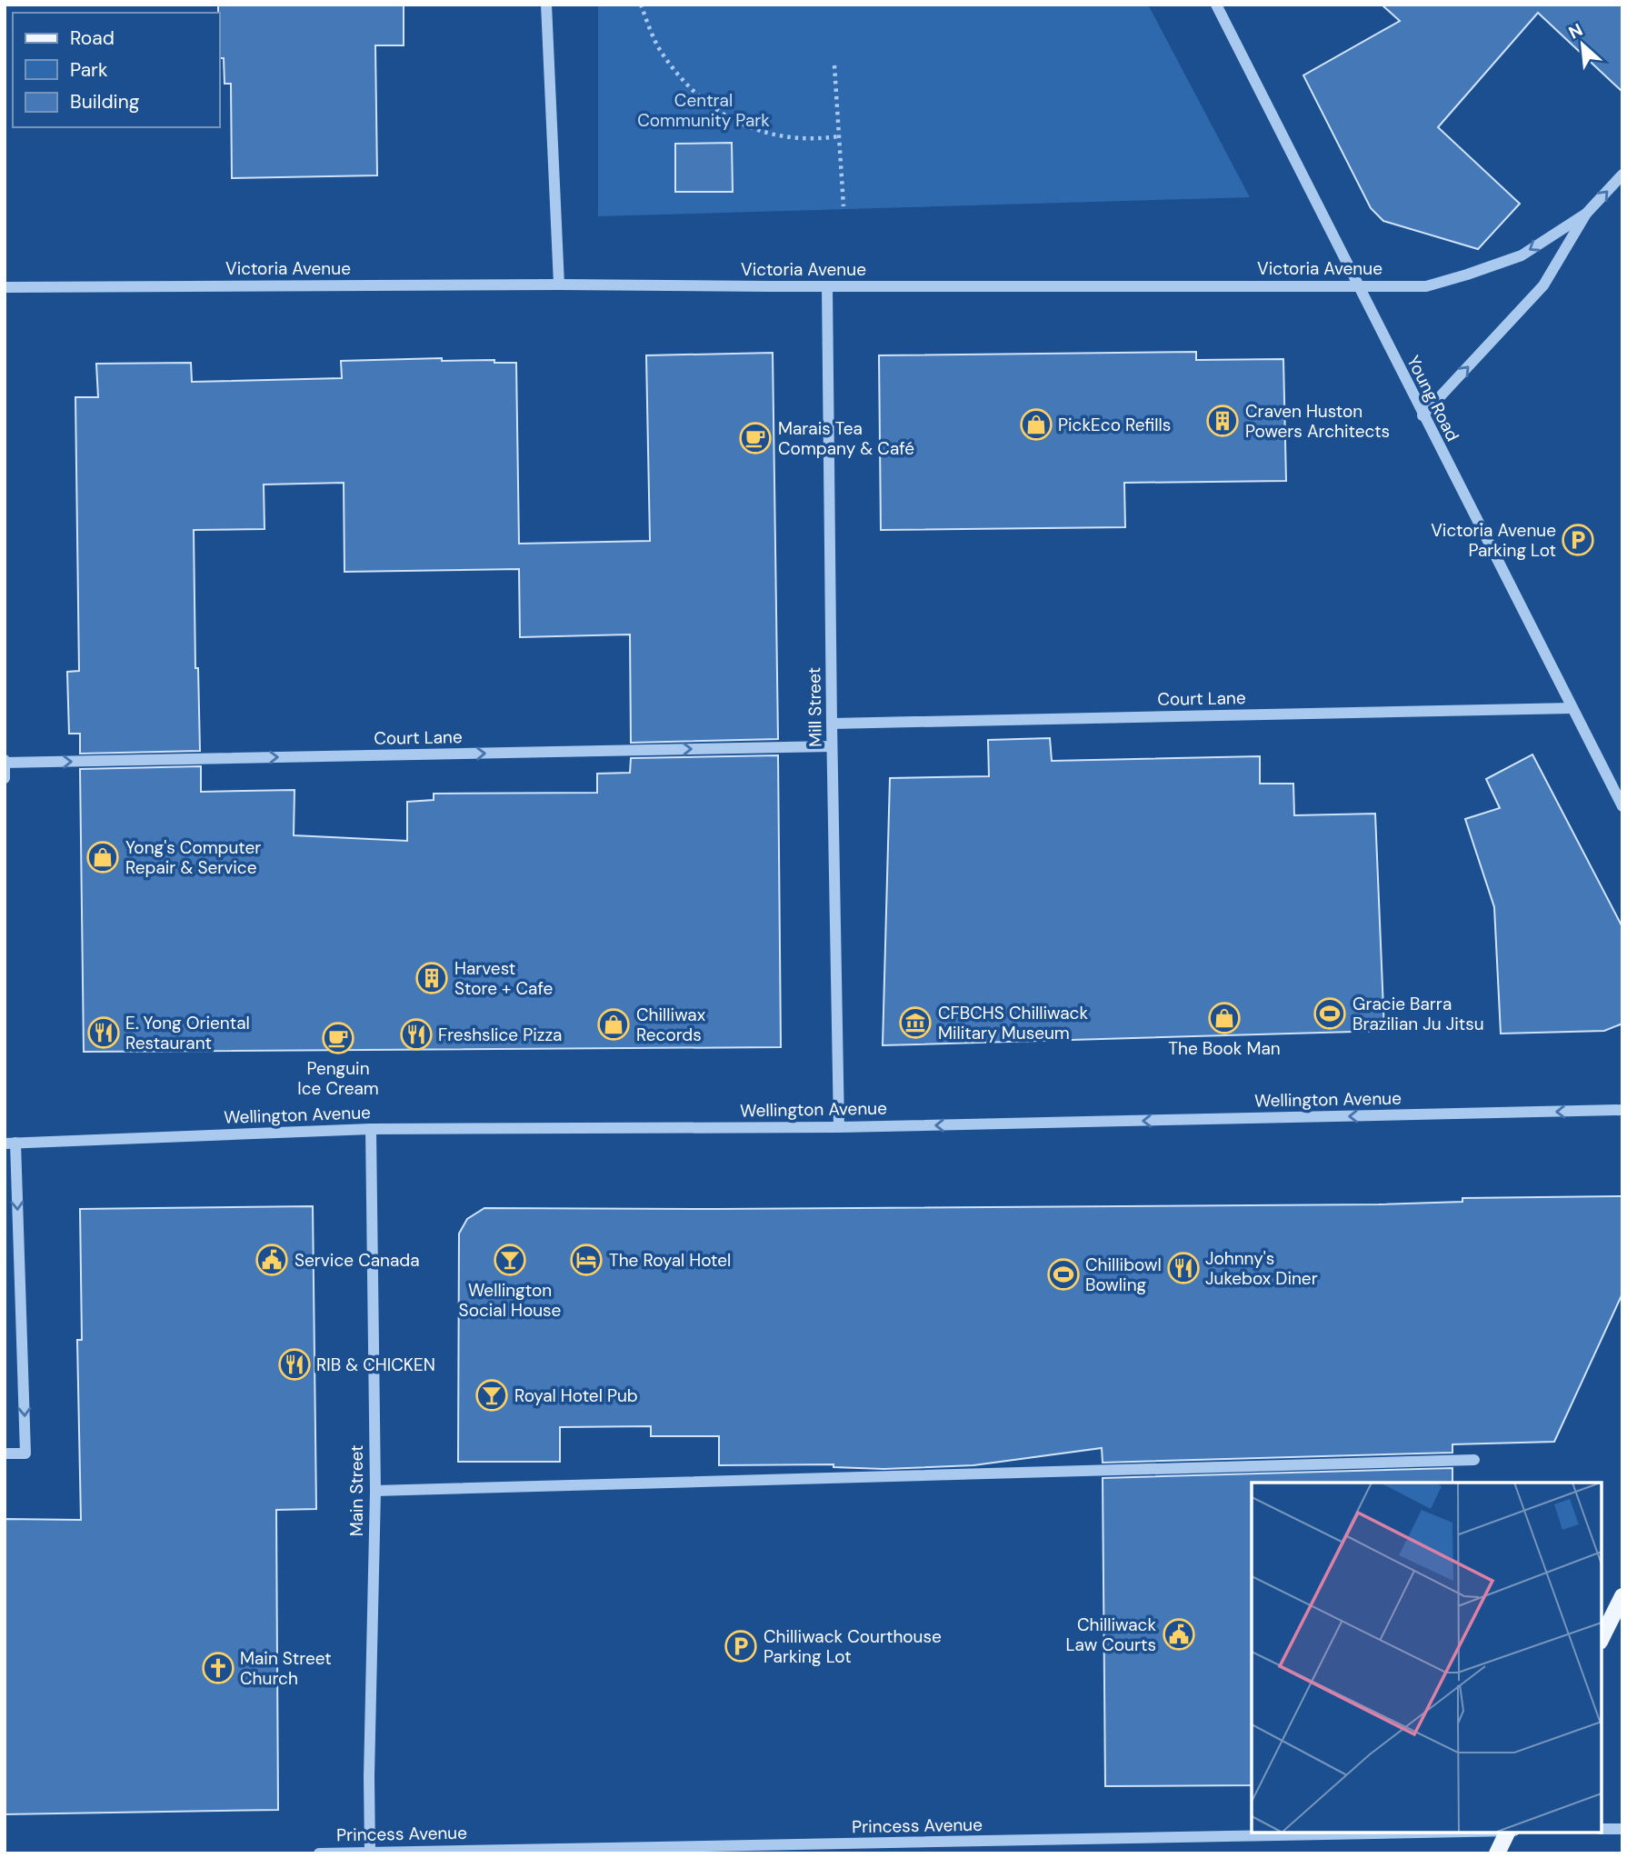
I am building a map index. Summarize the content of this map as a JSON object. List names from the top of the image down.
{
  "streets": {
    "street": [
      "Victoria Avenue",
      "Young Road",
      "Court Lane",
      "Mill Street",
      "Wellington Avenue",
      "Main Street",
      "Princess Avenue"
    ]
  },
  "crossings": [
    ["Victoria Avenue", "Young Road"],
    ["Victoria Avenue", "Mill Street"],
    ["Young Road", "Court Lane"],
    ["Court Lane", "Mill Street"],
    ["Mill Street", "Wellington Avenue"],
    ["Wellington Avenue", "Main Street"],
    ["Main Street", "Princess Avenue"]
  ],
  "one_way": ["Court Lane", "Wellington Avenue"],
  "parks": ["Central Community Park"],
  "places": {
    "building": ["Craven Huston Powers Architects", "Harvest Store + Cafe"],
    "shop": [
      "PickEco Refills",
      "Yong's Computer Repair & Service",
      "The Book Man",
      "Chilliwax Records"
    ],
    "cafe": ["Marais Tea Company & Café", "Penguin Ice Cream"],
    "parking": ["Victoria Avenue Parking Lot", "Chilliwack Courthouse Parking Lot"],
    "sports": ["Gracie Barra Brazilian Ju Jitsu", "Chillibowl Bowling"],
    "museum": ["CFBCHS Chilliwack Military Museum"],
    "restaurant": [
      "E. Yong Oriental Restaurant",
      "Freshslice Pizza",
      "Johnny's Jukebox Diner",
      "RIB & CHICKEN"
    ],
    "public building": ["Service Canada", "Chilliwack Law Courts"],
    "bar": ["Wellington Social House", "Royal Hotel Pub"],
    "hotel": ["The Royal Hotel"],
    "church": ["Main Street Church"]
  },
  "legend": ["Road", "Park", "Building"],
  "north": "top left"
}
